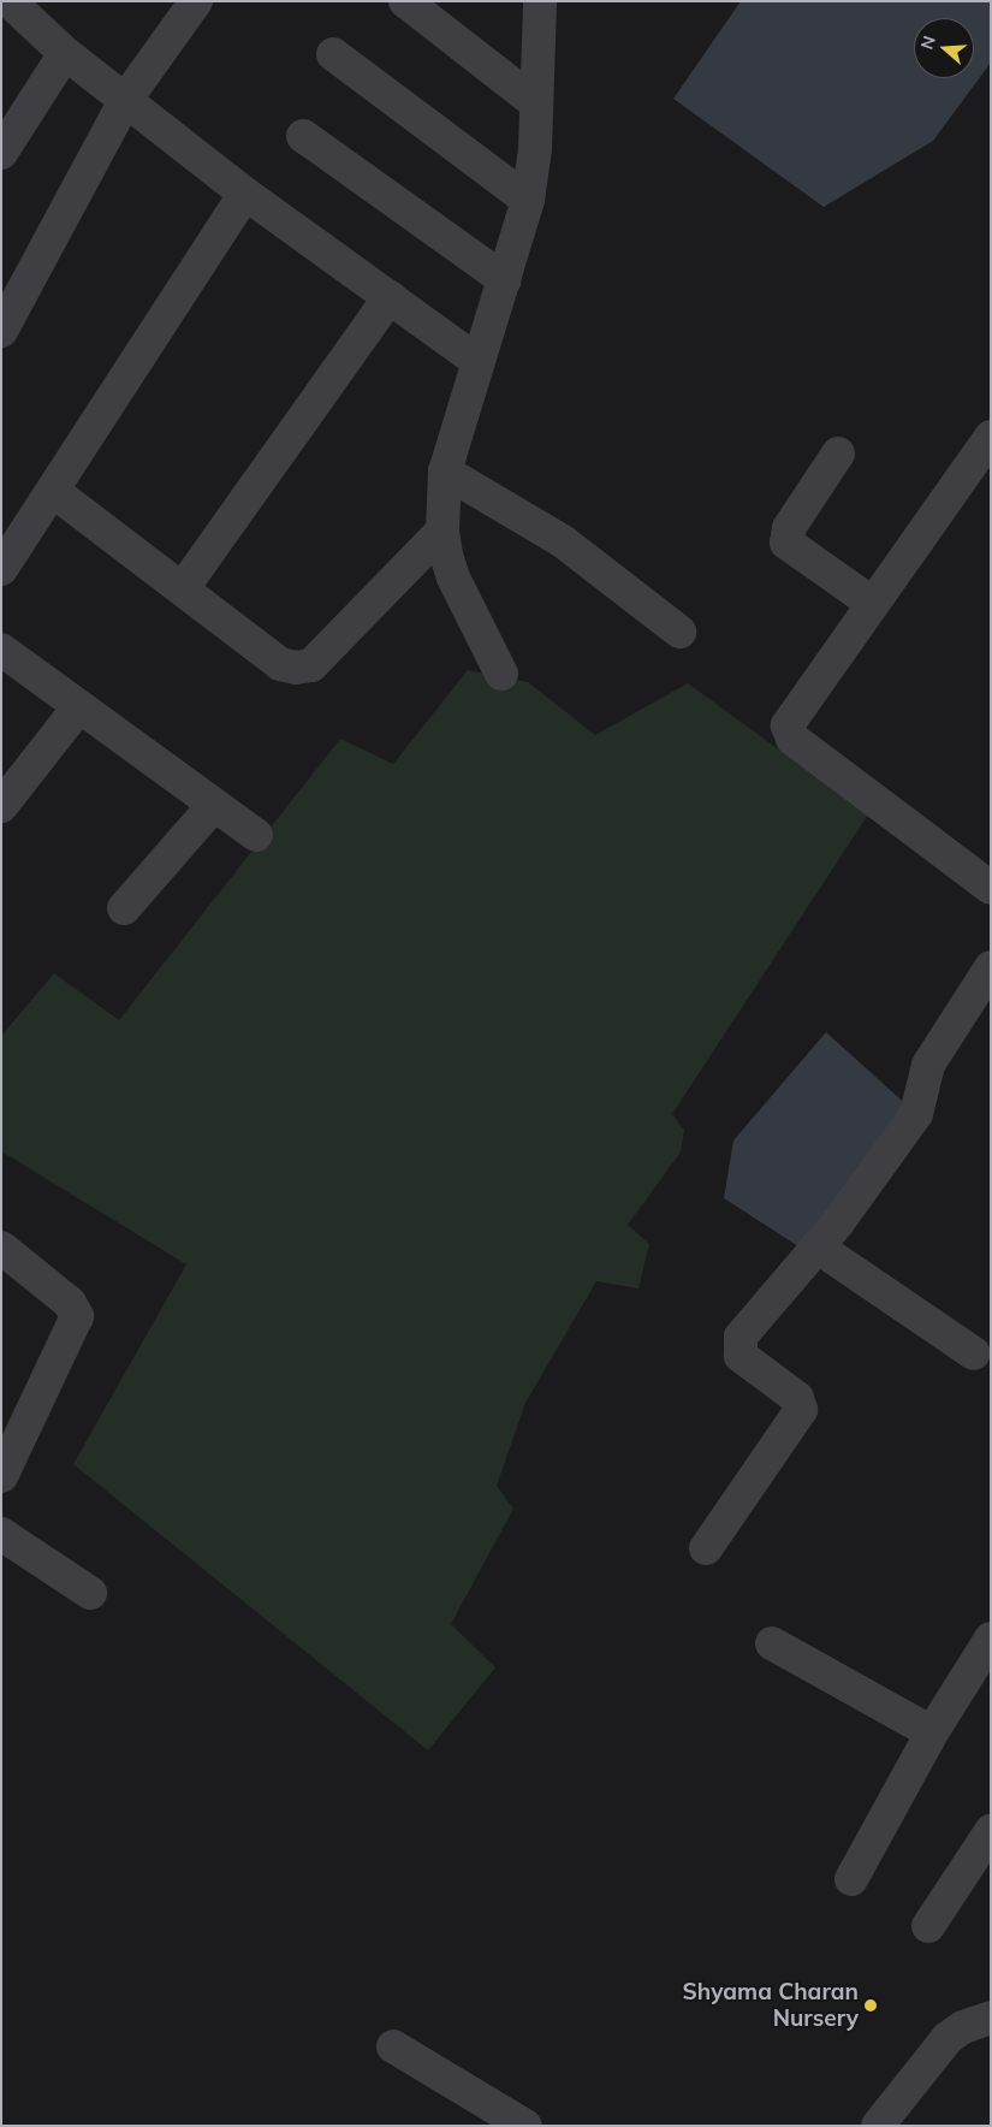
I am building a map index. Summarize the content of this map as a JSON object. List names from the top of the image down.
{
  "places": ["Shyama Charan Nursery"],
  "north": "left"
}
